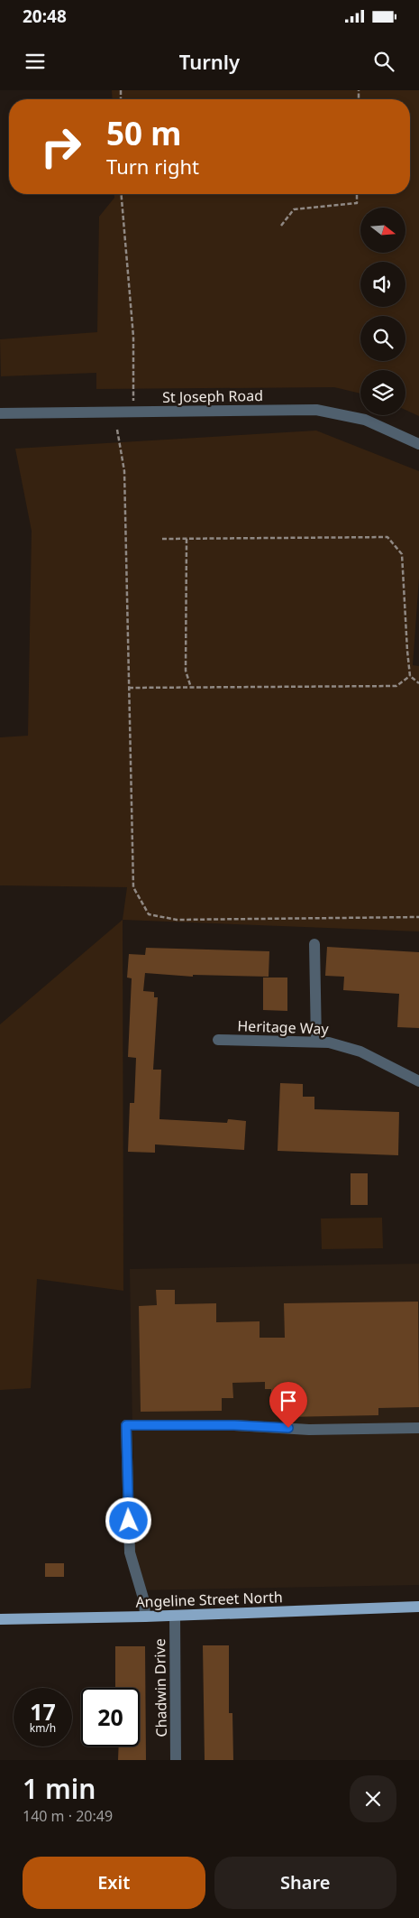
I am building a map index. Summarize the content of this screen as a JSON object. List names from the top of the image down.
{
  "streets": {
    "main road": ["Angeline Street North"],
    "street": ["St Joseph Road", "Heritage Way", "Chadwin Drive"]
  },
  "crossings": [
    ["Angeline Street North", "Chadwin Drive"]
  ],
  "north": "right",
  "page": {
    "status": "20:48",
    "header": "Turnly",
    "turn": ["50 m", "Turn right"],
    "speed": "17 km/h",
    "limit": "20",
    "heading": ["1 min", "140 m · 20:49"],
    "buttons": ["Exit", "Share"]
  }
}
